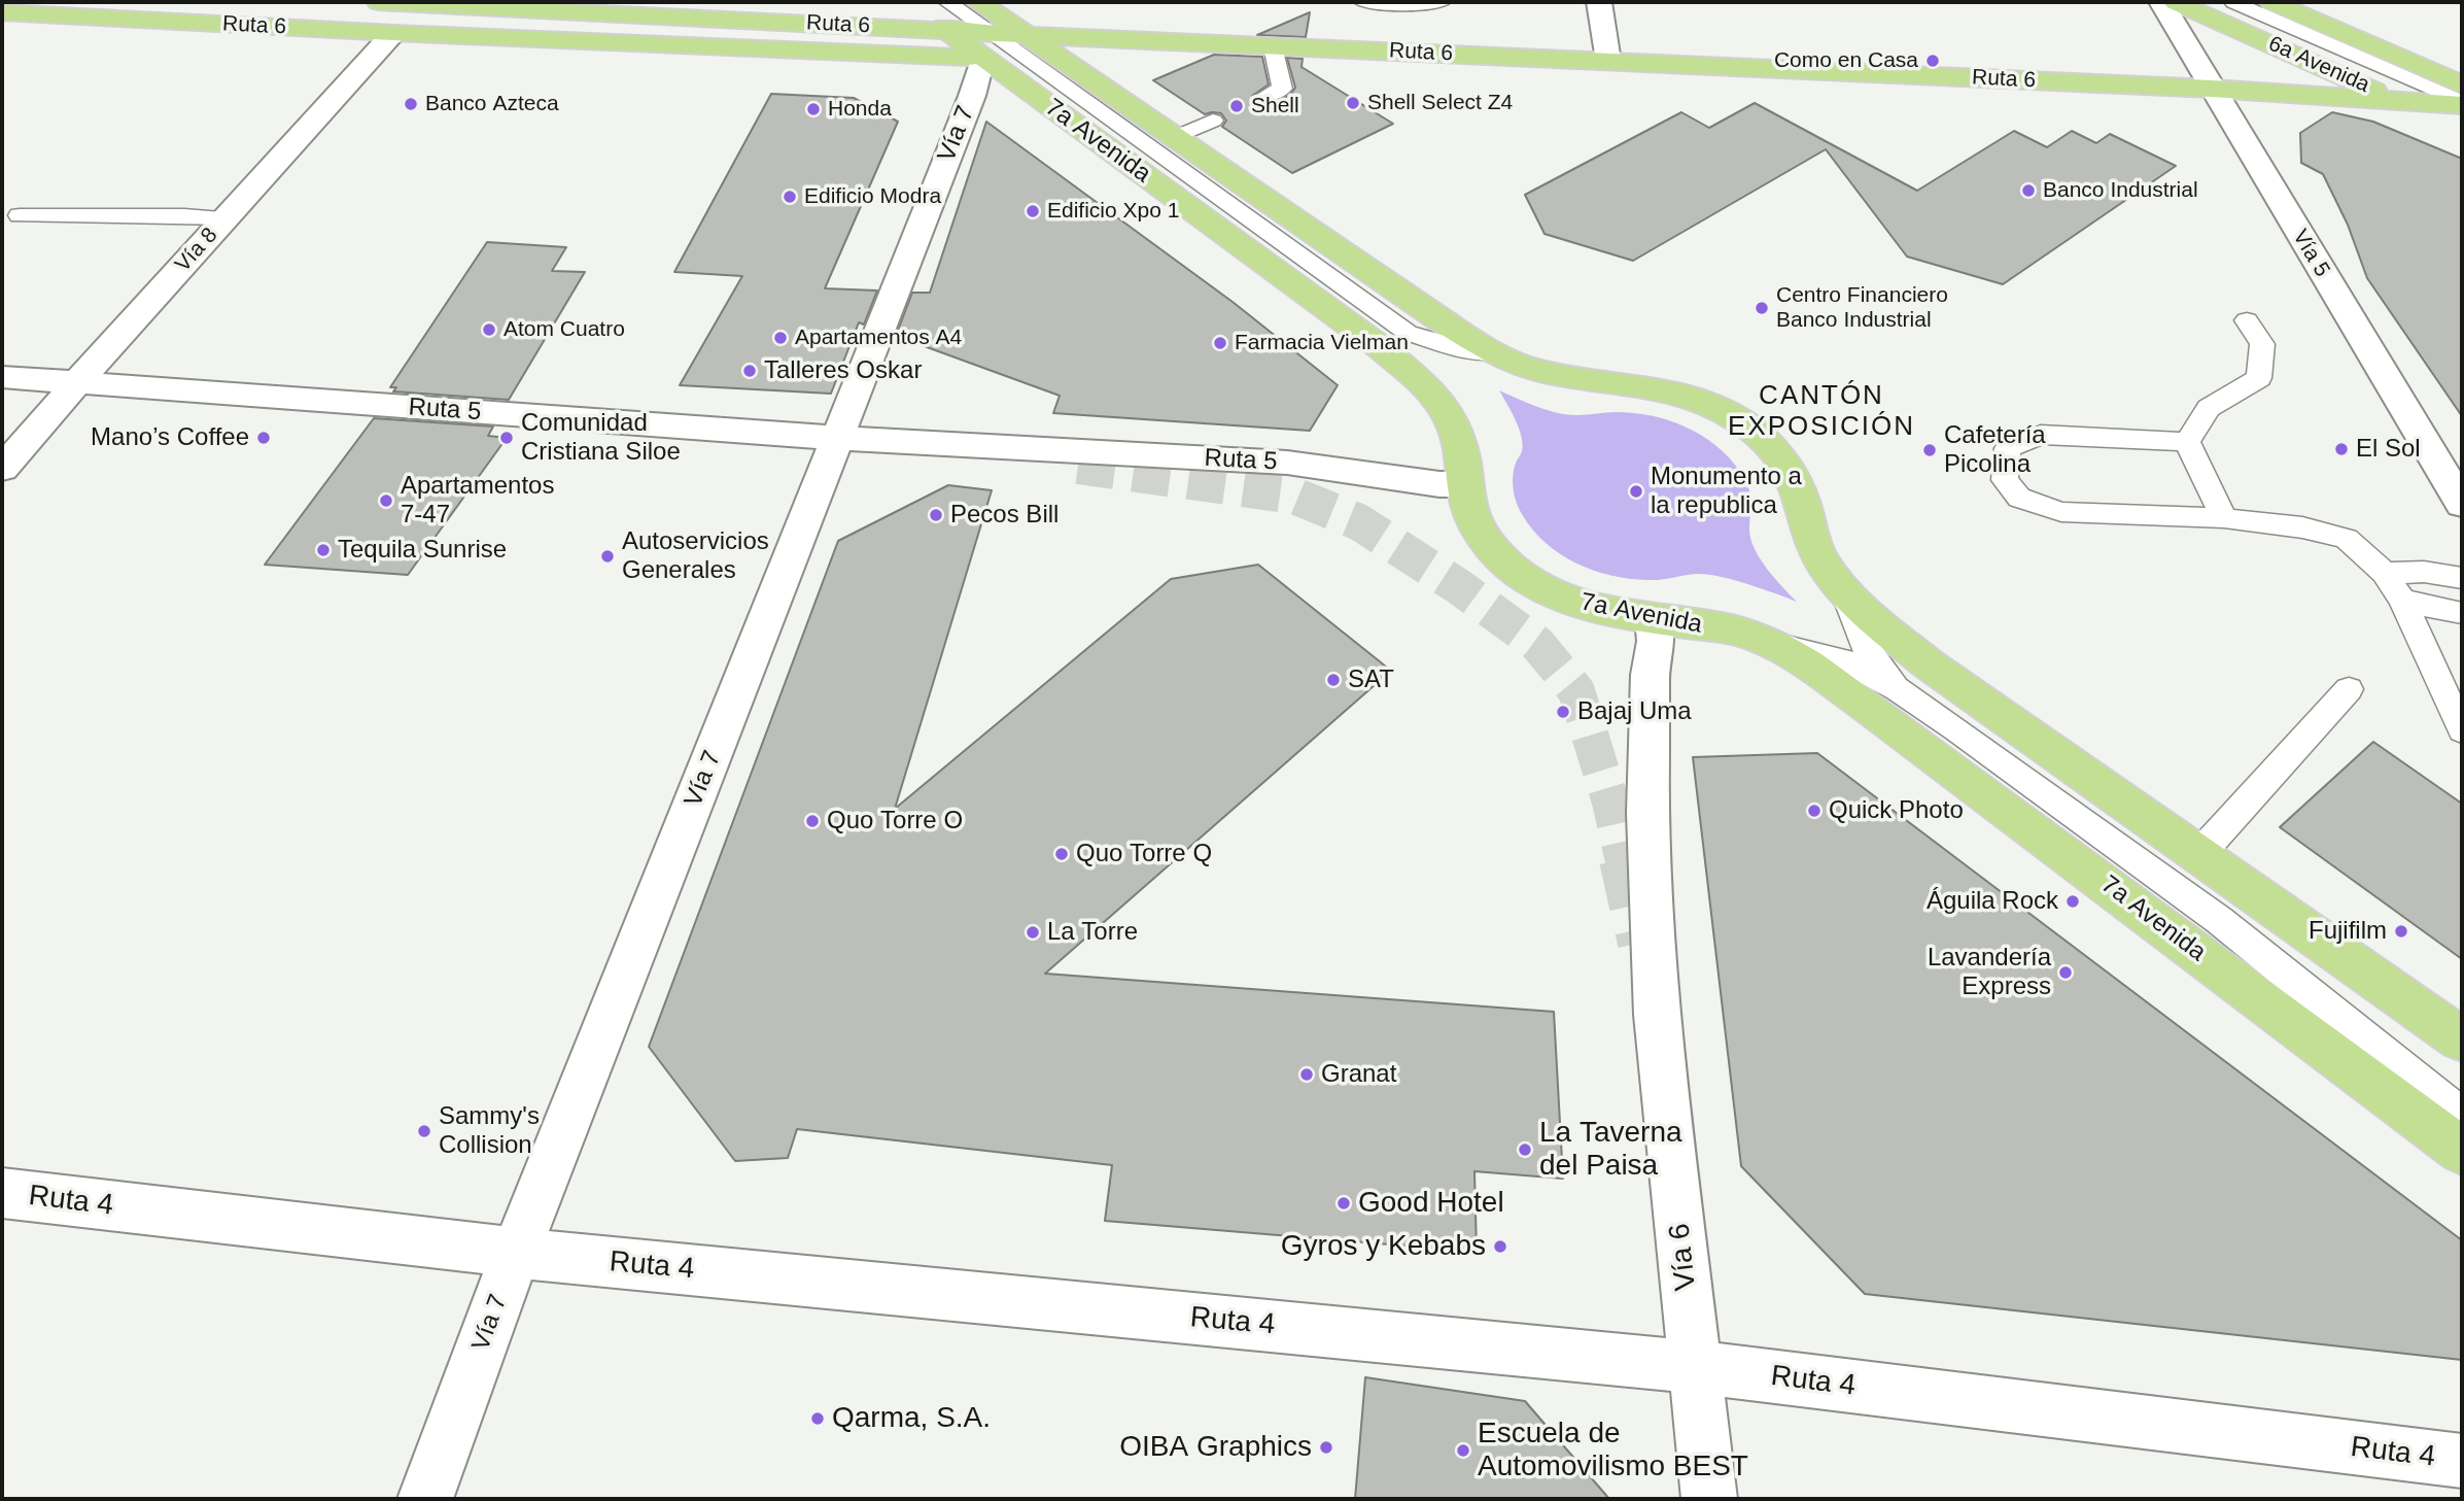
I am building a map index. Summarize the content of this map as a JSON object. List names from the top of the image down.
{
  "streets": {
    "main road": ["Ruta 6", "6a Avenida", "7a Avenida"],
    "street": [
      "Vía 7",
      "Vía 8",
      "Vía 5",
      "Ruta 5",
      "Ruta 4",
      "Vía 6"
    ]
  },
  "crossings": [
    ["Ruta 6", "6a Avenida"],
    ["Ruta 6", "Vía 7"],
    ["Ruta 6", "7a Avenida"],
    ["Ruta 6", "Vía 8"],
    ["Ruta 6", "Vía 5"],
    ["Vía 7", "7a Avenida"],
    ["Vía 7", "Ruta 5"],
    ["Vía 7", "Ruta 4"],
    ["7a Avenida", "Ruta 5"],
    ["7a Avenida", "Vía 6"],
    ["Vía 8", "Ruta 5"],
    ["Ruta 4", "Vía 6"]
  ],
  "districts": ["CANTÓN EXPOSICIÓN"],
  "places": [
    "Como en Casa",
    "Shell Select Z4",
    "Banco Azteca",
    "Shell",
    "Honda",
    "Banco Industrial",
    "Edificio Modra",
    "Edificio Xpo 1",
    "Centro Financiero Banco Industrial",
    "Atom Cuatro",
    "Apartamentos A4",
    "Farmacia Vielman",
    "Talleres Oskar",
    "Mano’s Coffee",
    "Comunidad Cristiana Siloe",
    "El Sol",
    "Cafetería Picolina",
    "Monumento a la republica",
    "Apartamentos 7-47",
    "Pecos Bill",
    "Tequila Sunrise",
    "Autoservicios Generales",
    "SAT",
    "Bajaj Uma",
    "Quick Photo",
    "Quo Torre O",
    "Quo Torre Q",
    "Águila Rock",
    "Fujifilm",
    "La Torre",
    "Lavandería Express",
    "Granat",
    "Sammy's Collision",
    "La Taverna del Paisa",
    "Good Hotel",
    "Gyros y Kebabs",
    "Qarma, S.A.",
    "OIBA Graphics",
    "Escuela de Automovilismo BEST"
  ]
}
